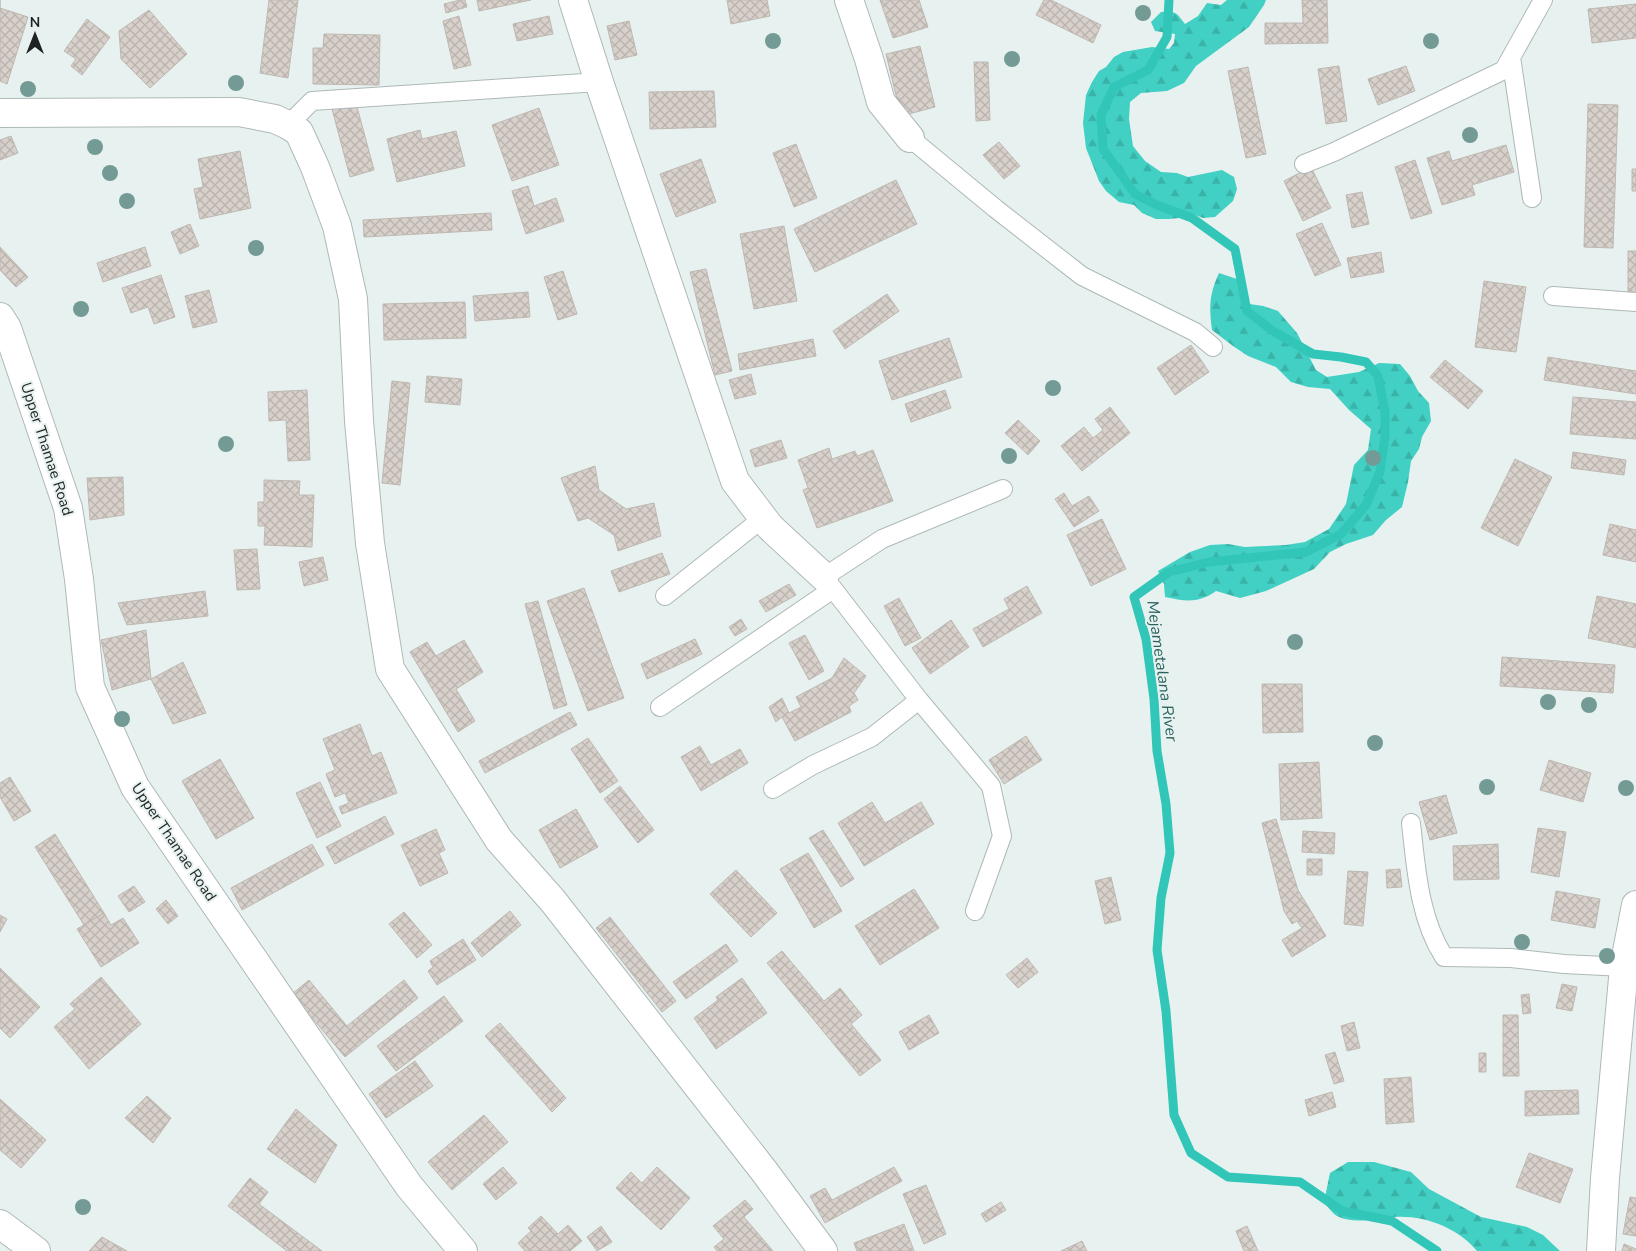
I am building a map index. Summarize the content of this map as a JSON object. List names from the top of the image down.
{
  "streets": {
    "street": ["Upper Thamae Road"]
  },
  "water": ["Mejametalana River"],
  "north": "top"
}
